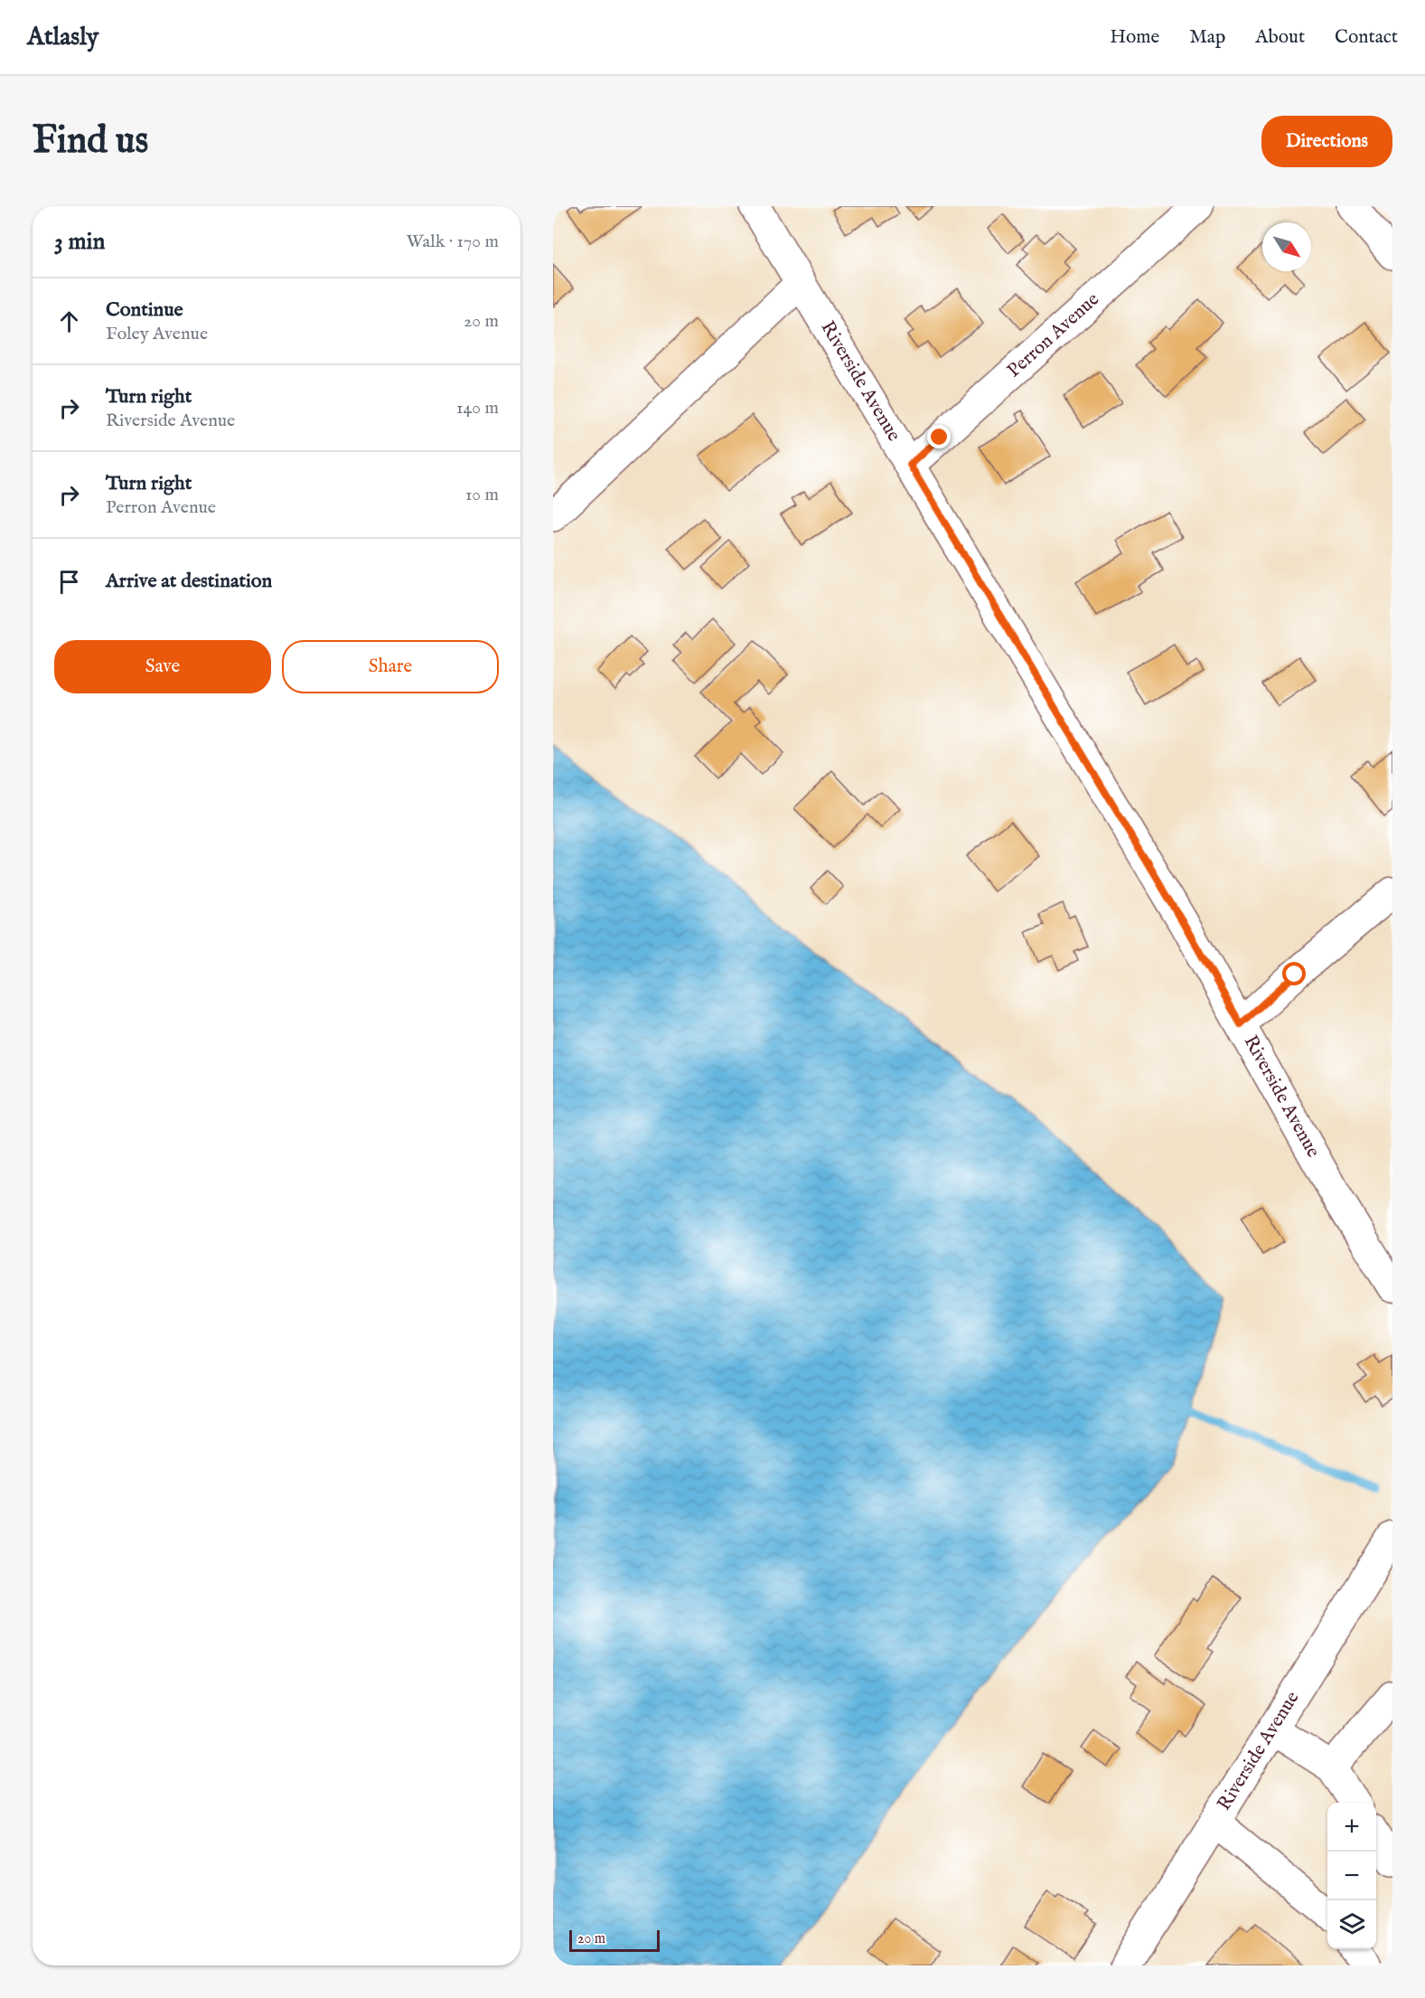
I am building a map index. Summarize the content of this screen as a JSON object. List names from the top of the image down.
{
  "streets": {
    "main road": ["Perron Avenue", "Riverside Avenue"]
  },
  "crossings": [
    ["Perron Avenue", "Riverside Avenue"]
  ],
  "scale_bar": "20 m",
  "north": "bottom right",
  "page": {
    "header": "Atlasly",
    "nav": [
      "Home",
      "Map",
      "About",
      "Contact"
    ],
    "buttons": [
      "Directions",
      ["Save", "Share"]
    ],
    "title": "Find us",
    "heading": ["3 min", "Walk · 170 m"],
    "list": [
      ["Continue", "Foley Avenue", "20 m"],
      ["Turn right", "Riverside Avenue", "140 m"],
      ["Turn right", "Perron Avenue", "10 m"],
      "Arrive at destination"
    ],
    "map_buttons": ["+", "−"],
    "scale": "20 m"
  }
}
